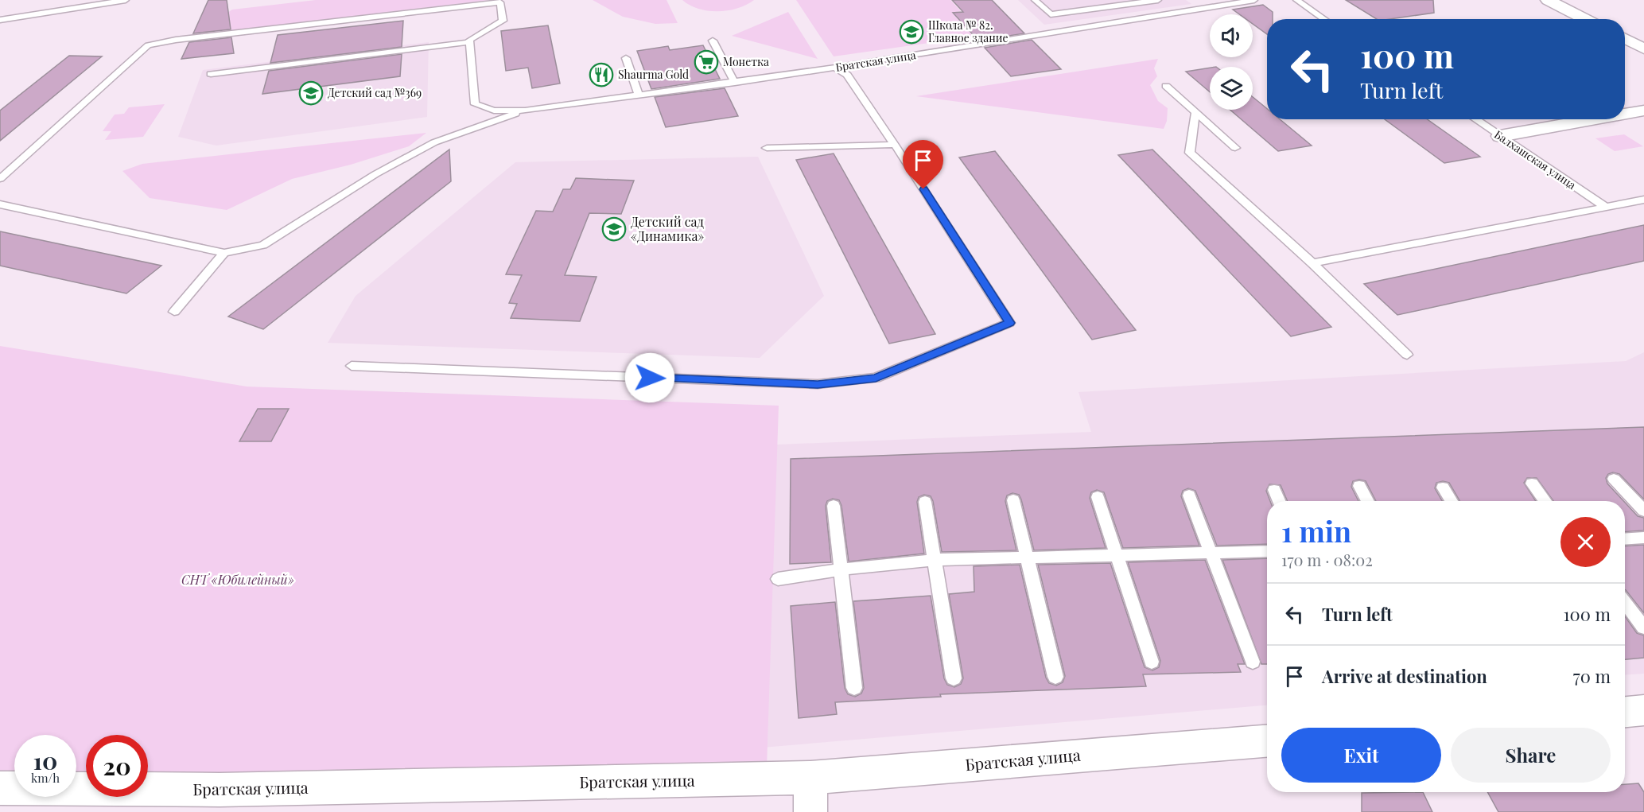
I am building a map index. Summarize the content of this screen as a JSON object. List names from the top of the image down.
{
  "streets": {
    "street": ["Братская улица"],
    "lane": ["Балхашская улица"]
  },
  "parks": ["СНТ «Юбилейный»"],
  "places": {
    "school or university": ["Школа № 82. Главное здание", "Детский сад №369", "Детский сад «Динамика»"],
    "supermarket": ["Монетка"],
    "restaurant": ["Shaurma Gold"]
  },
  "page": {
    "turn": ["100 m", "Turn left"],
    "heading": ["1 min", "170 m · 08:02"],
    "list": [
      {
        "name": "Turn left",
        "value": "100 m"
      },
      {
        "name": "Arrive at destination",
        "value": "70 m"
      }
    ],
    "buttons": ["Exit", "Share"],
    "speed": "10 km/h",
    "limit": "20"
  }
}
